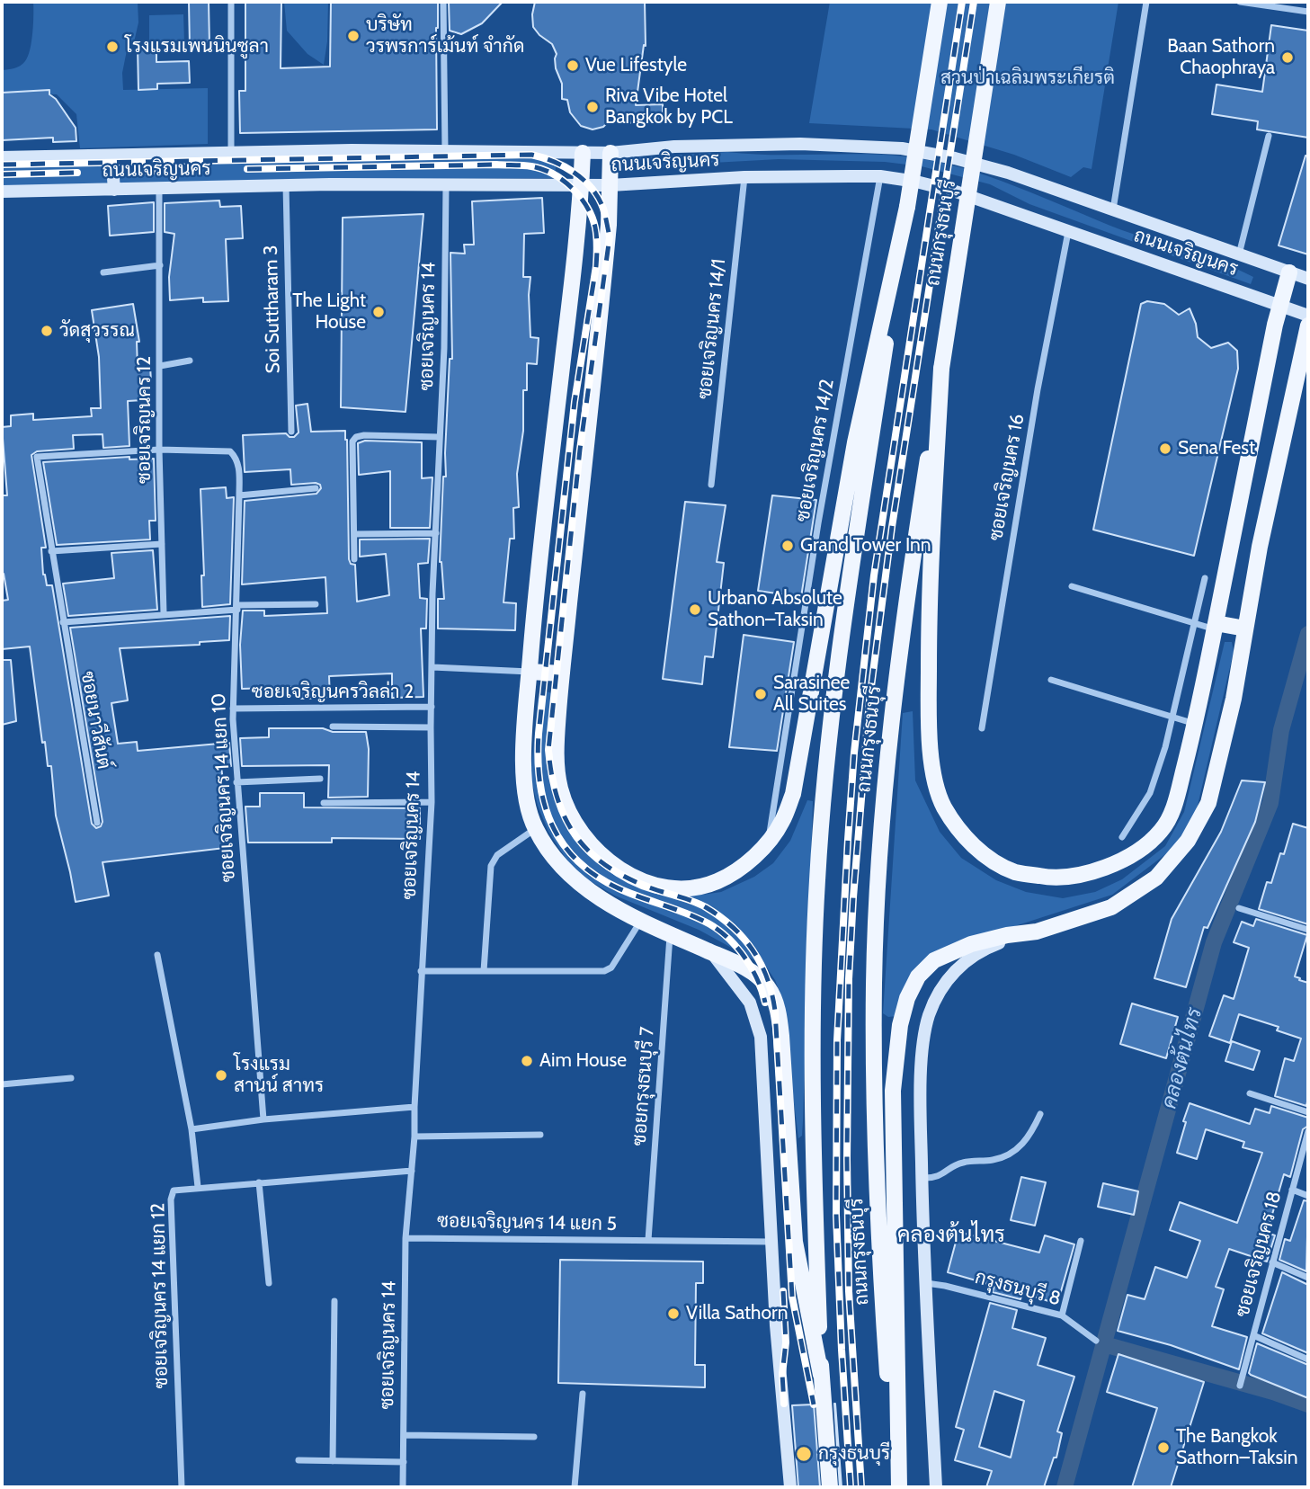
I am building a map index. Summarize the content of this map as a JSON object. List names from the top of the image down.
{
  "streets": {
    "main road": ["ถนนเจริญนคร", "ถนนกรุงธนบุรี"],
    "street": [
      "Soi Suttharam 3",
      "ซอยเจริญนคร 14",
      "ซอยเจริญนคร 14/1",
      "ซอยเจริญนคร 12",
      "ซอยเจริญนคร 14/2",
      "ซอยเจริญนคร 16",
      "ซอยเจริญนครวิลล่า 2",
      "ซอยนาวีสันต์",
      "ซอยเจริญนคร 14 แยก 10",
      "ซอยกรุงธนบุรี 7",
      "ซอยเจริญนคร 14 แยก 5",
      "ซอยเจริญนคร 18",
      "กรุงธนบุรี 8",
      "ซอยเจริญนคร 14 แยก 12"
    ]
  },
  "crossings": [
    ["ถนนเจริญนคร", "Soi Suttharam 3"],
    ["ถนนเจริญนคร", "ซอยเจริญนคร 14"],
    ["ถนนเจริญนคร", "ซอยเจริญนคร 14/1"],
    ["ถนนเจริญนคร", "ซอยเจริญนคร 12"],
    ["ถนนเจริญนคร", "ซอยเจริญนคร 14/2"],
    ["ถนนเจริญนคร", "ซอยเจริญนคร 16"],
    ["ซอยเจริญนคร 14", "ซอยเจริญนครวิลล่า 2"],
    ["ซอยเจริญนคร 14", "ซอยเจริญนคร 14 แยก 5"],
    ["ซอยเจริญนคร 14", "ซอยเจริญนคร 14 แยก 12"],
    ["ซอยเจริญนคร 12", "ซอยนาวีสันต์"],
    ["ซอยเจริญนคร 12", "ซอยเจริญนคร 14 แยก 10"],
    ["ซอยเจริญนครวิลล่า 2", "ซอยเจริญนคร 14 แยก 10"],
    ["ซอยนาวีสันต์", "ซอยเจริญนคร 14 แยก 10"],
    ["ซอยกรุงธนบุรี 7", "ซอยเจริญนคร 14 แยก 5"]
  ],
  "districts": ["คลองต้นไทร"],
  "water": ["คลองต้นไทร"],
  "parks": ["สวนป่าเฉลิมพระเกียรติ"],
  "places": [
    "บริษัท วรพรการ์เม้นท์ จำกัด",
    "โรงแรมเพนนินซูลา",
    "Baan Sathorn Chaophraya",
    "Vue Lifestyle",
    "Riva Vibe Hotel Bangkok by PCL",
    "The Light House",
    "วัดสุวรรณ",
    "Sena Fest",
    "Grand Tower Inn",
    "Urbano Absolute Sathon–Taksin",
    "Sarasinee All Suites",
    "Aim House",
    "โรงแรม สานน์ สาทร",
    "Villa Sathorn",
    "The Bangkok Sathorn–Taksin",
    "กรุงธนบุรี"
  ]
}
